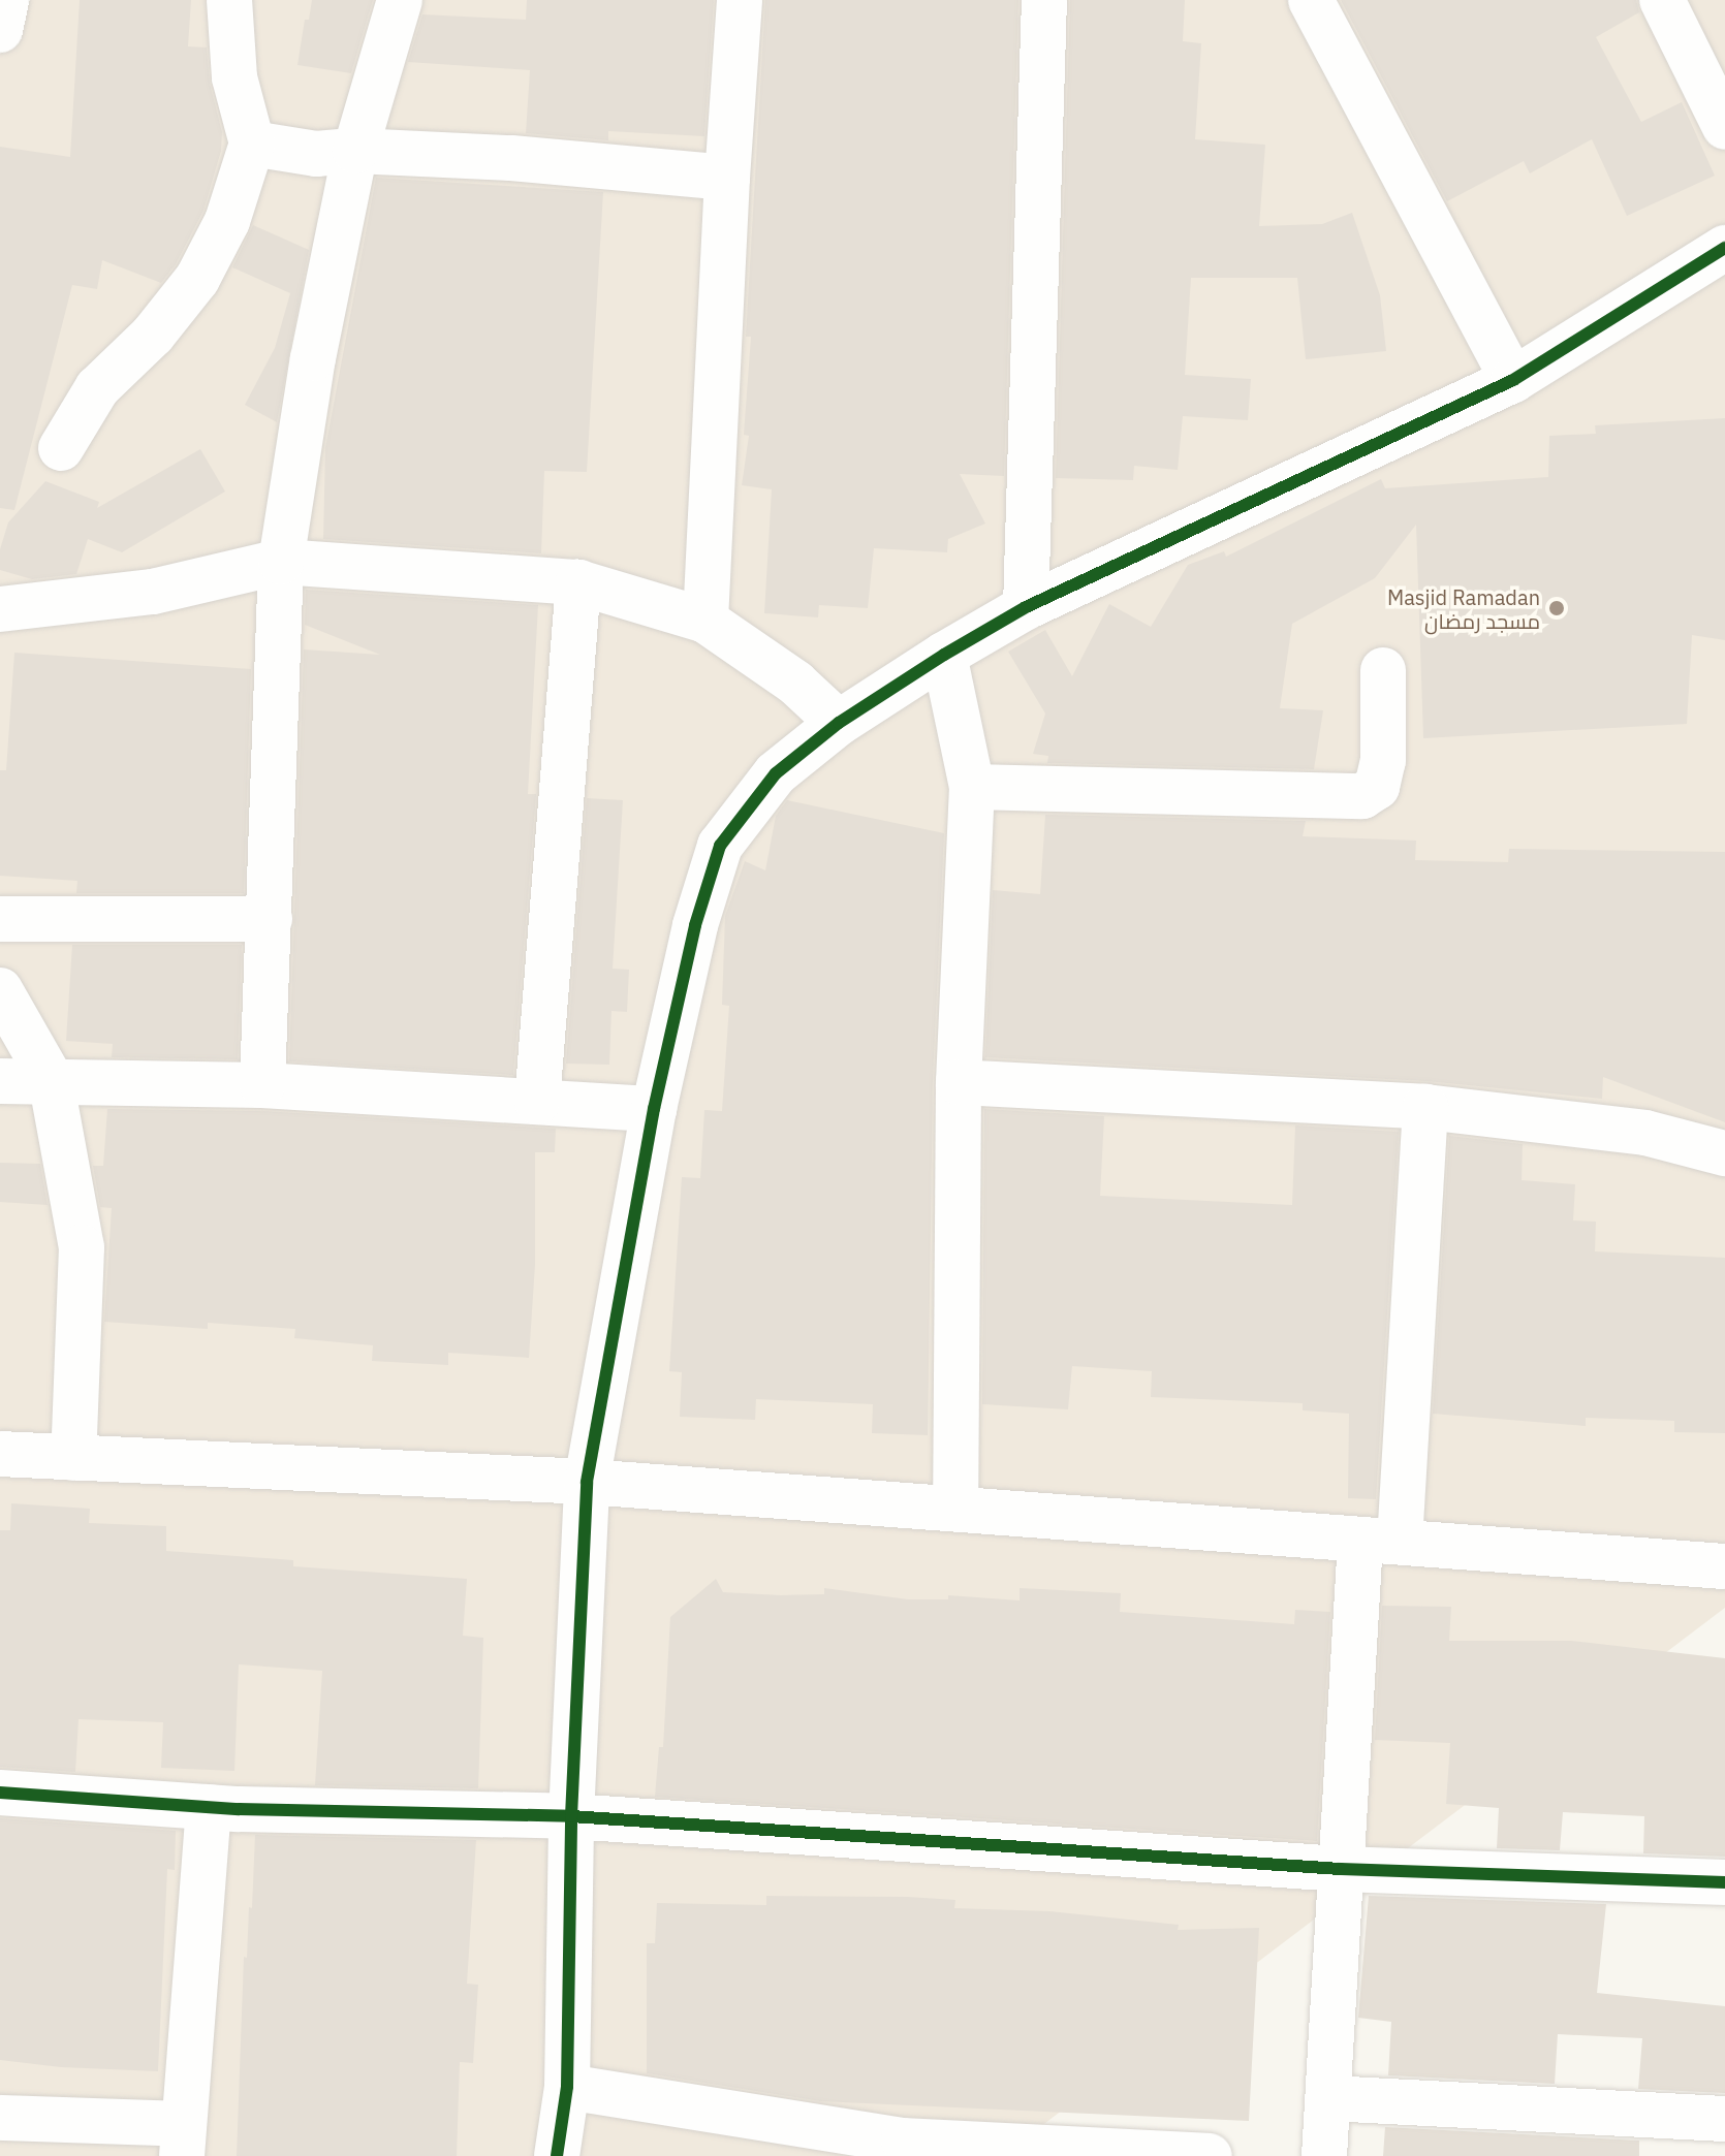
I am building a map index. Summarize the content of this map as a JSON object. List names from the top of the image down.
{
  "places": ["Masjid Ramadan مسجد رمضان"]
}
